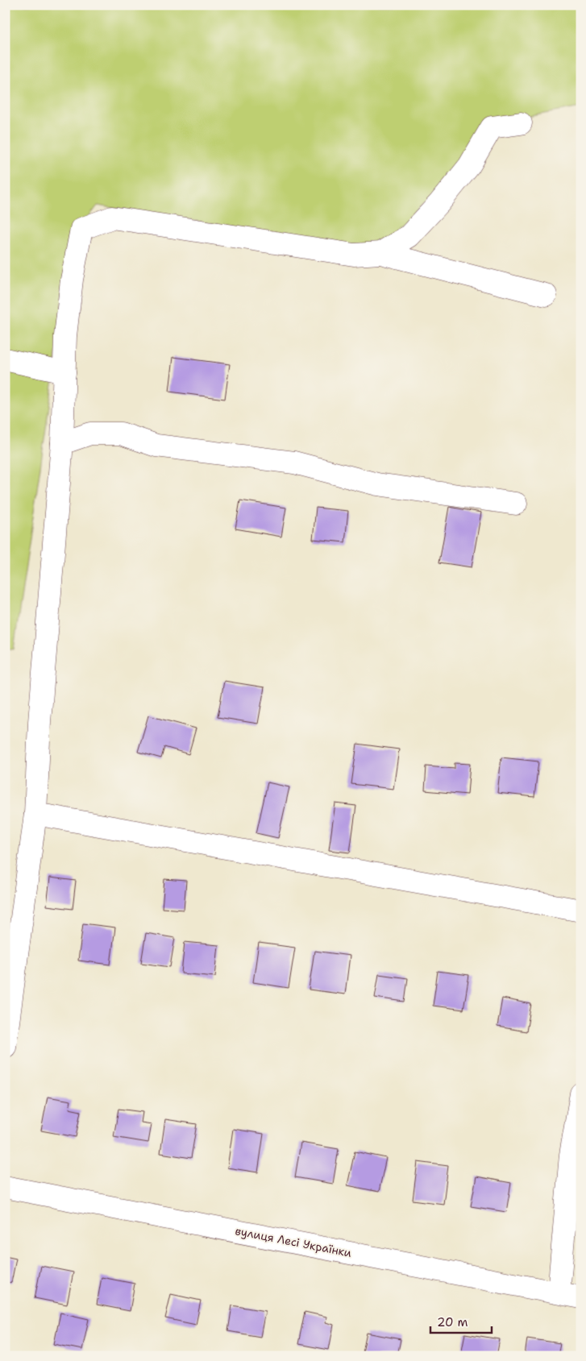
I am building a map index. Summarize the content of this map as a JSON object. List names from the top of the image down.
{
  "streets": {
    "street": ["вулиця Лесі Українки"]
  },
  "scale_bar": "20 m"
}
